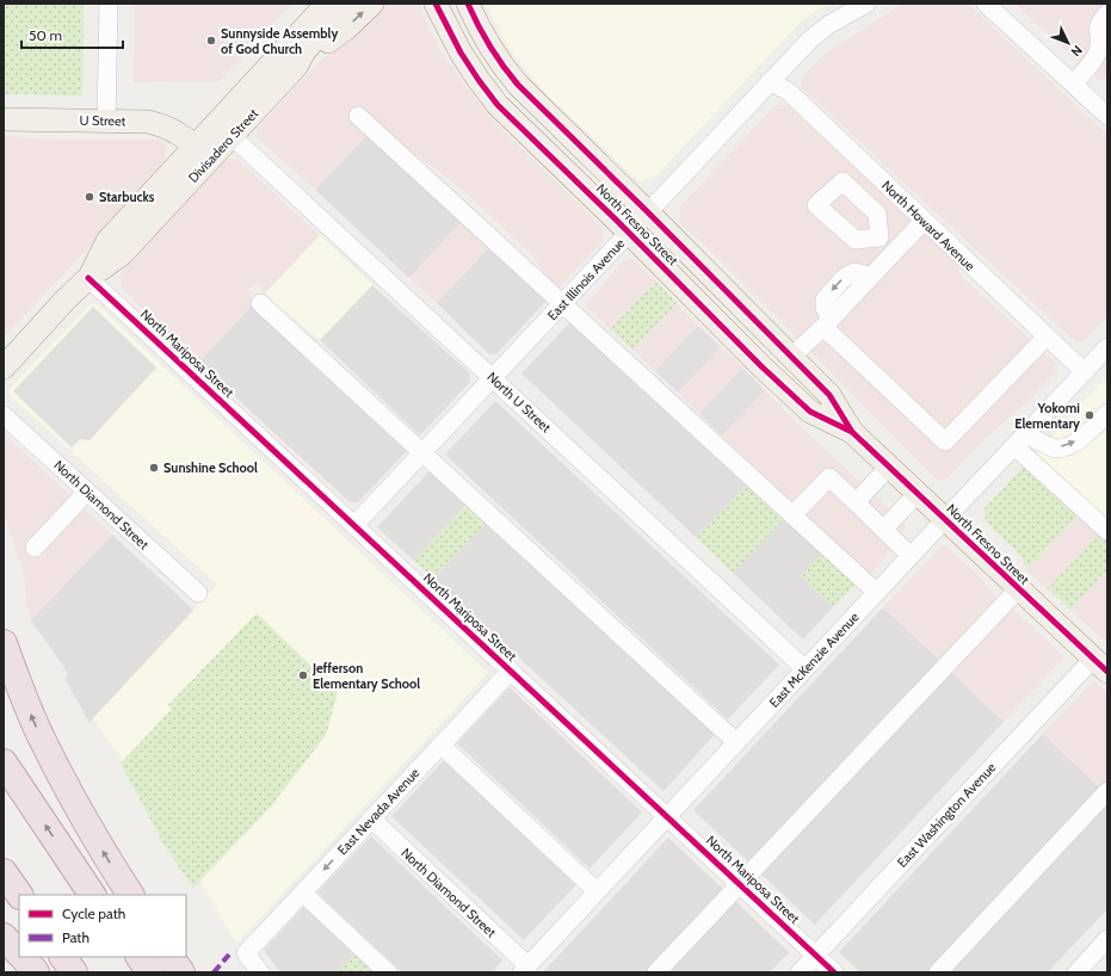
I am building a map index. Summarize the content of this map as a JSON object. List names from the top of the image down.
{
  "streets": {
    "main road": ["U Street", "Divisadero Street", "North Fresno Street"],
    "street": [
      "North Howard Avenue",
      "East Illinois Avenue",
      "North Mariposa Street",
      "North U Street",
      "North Diamond Street",
      "East McKenzie Avenue",
      "East Nevada Avenue",
      "East Washington Avenue"
    ]
  },
  "crossings": [
    ["U Street", "Divisadero Street"],
    ["Divisadero Street", "North Mariposa Street"],
    ["Divisadero Street", "North U Street"],
    ["North Fresno Street", "East Illinois Avenue"],
    ["North Fresno Street", "East McKenzie Avenue"],
    ["North Fresno Street", "East Washington Avenue"],
    ["North Howard Avenue", "East Illinois Avenue"],
    ["North Howard Avenue", "East McKenzie Avenue"],
    ["East Illinois Avenue", "North Mariposa Street"],
    ["East Illinois Avenue", "North U Street"],
    ["North Mariposa Street", "East McKenzie Avenue"],
    ["North Mariposa Street", "East Nevada Avenue"],
    ["North Mariposa Street", "East Washington Avenue"],
    ["North U Street", "East McKenzie Avenue"],
    ["North Diamond Street", "East McKenzie Avenue"],
    ["North Diamond Street", "East Nevada Avenue"]
  ],
  "places": [
    "Sunnyside Assembly of God Church",
    "Starbucks",
    "Yokomi Elementary",
    "Sunshine School",
    "Jefferson Elementary School"
  ],
  "legend": ["Cycle path", "Path"],
  "scale_bar": "50 m",
  "north": "bottom right"
}
